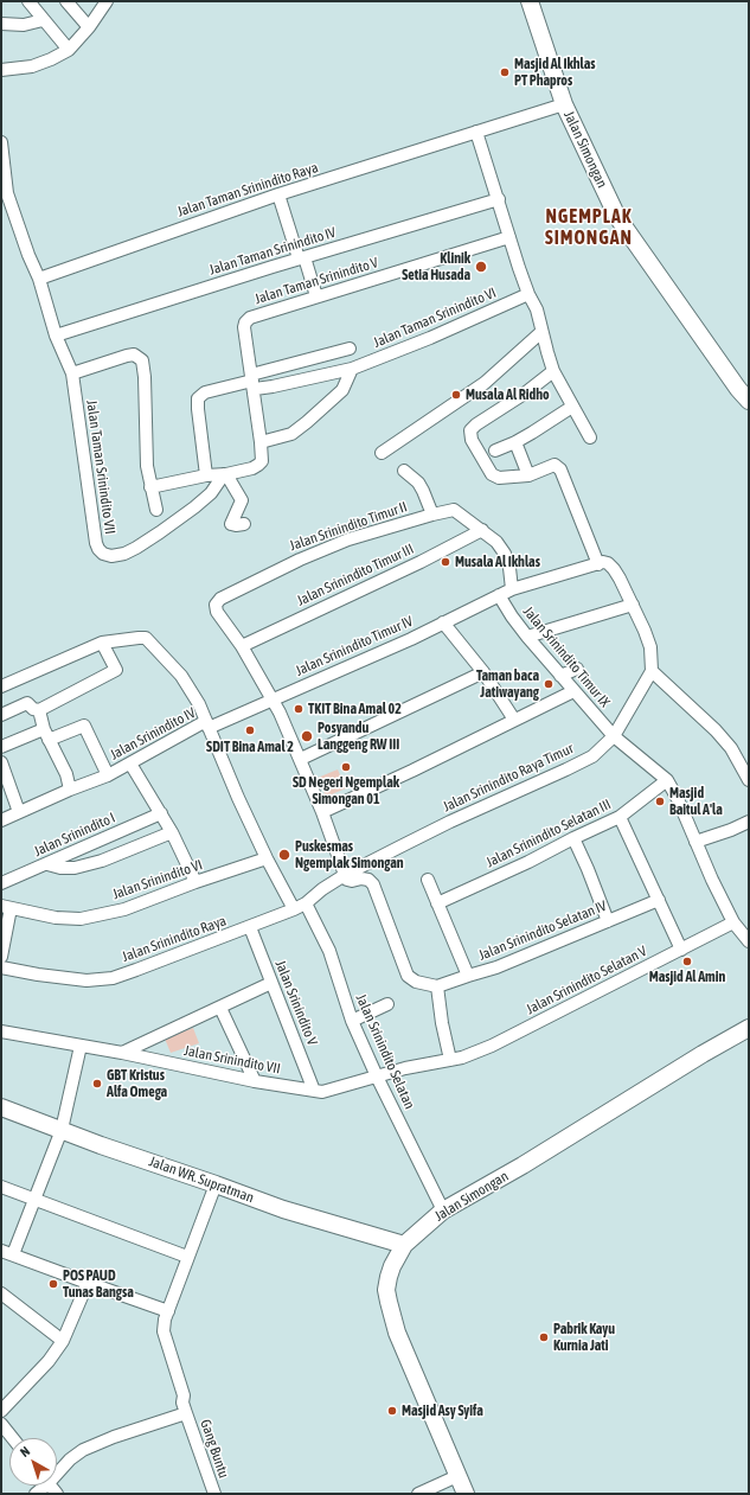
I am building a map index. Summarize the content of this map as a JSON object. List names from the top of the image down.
{
  "streets": {
    "main road": ["Jalan Simongan", "Jalan WR. Supratman"],
    "street": [
      "Jalan Taman Srinindito Raya",
      "Jalan Taman Srinindito IV",
      "Jalan Taman Srinindito V",
      "Jalan Taman Srinindito VI",
      "Jalan Taman Srinindito VII",
      "Jalan Srinindito Timur II",
      "Jalan Srinindito Timur III",
      "Jalan Srinindito Timur IV",
      "Jalan Srinindito Timur IX",
      "Jalan Srinindito IV",
      "Jalan Srinindito Raya Timur",
      "Jalan Srinindito Selatan III",
      "Jalan Srinindito I",
      "Jalan Srinindito VI",
      "Jalan Srinindito Selatan IV",
      "Jalan Srinindito Raya",
      "Jalan Srinindito Selatan V",
      "Jalan Srinindito V",
      "Jalan Srinindito Selatan",
      "Jalan Srinindito VII",
      "Gang Buntu"
    ]
  },
  "crossings": [
    ["Jalan Simongan", "Jalan Taman Srinindito Raya"],
    ["Jalan Simongan", "Jalan Srinindito Selatan"],
    ["Jalan Simongan", "Jalan WR. Supratman"],
    ["Jalan Taman Srinindito V", "Jalan Taman Srinindito VI"],
    ["Jalan Srinindito Timur II", "Jalan Srinindito Timur III"],
    ["Jalan Srinindito Timur IV", "Jalan Srinindito Timur IX"],
    ["Jalan Srinindito Timur IV", "Jalan Srinindito IV"],
    ["Jalan Srinindito Timur IX", "Jalan Srinindito Raya Timur"],
    ["Jalan Srinindito Timur IX", "Jalan Srinindito Selatan III"],
    ["Jalan Srinindito Timur IX", "Jalan Srinindito Selatan V"],
    ["Jalan Srinindito IV", "Jalan Srinindito VI"],
    ["Jalan Srinindito IV", "Jalan Srinindito Raya"],
    ["Jalan Srinindito Raya Timur", "Jalan Srinindito Raya"],
    ["Jalan Srinindito Raya", "Jalan Srinindito V"],
    ["Jalan Srinindito Raya", "Jalan Srinindito Selatan"],
    ["Jalan Srinindito Selatan V", "Jalan Srinindito Selatan"],
    ["Jalan Srinindito Selatan V", "Jalan Srinindito VII"],
    ["Jalan Srinindito V", "Jalan Srinindito VII"],
    ["Jalan Srinindito Selatan", "Jalan Srinindito VII"],
    ["Jalan WR. Supratman", "Gang Buntu"]
  ],
  "districts": ["NGEMPLAK SIMONGAN"],
  "places": [
    "Masjid Al Ikhlas PT Phapros",
    "Klinik Setia Husada",
    "Musala Al Ridho",
    "Musala Al Ikhlas",
    "Taman baca Jatiwayang",
    "TKIT Bina Amal 02",
    "SDIT Bina Amal 2",
    "Posyandu Langgeng RW III",
    "SD Negeri Ngemplak Simongan 01",
    "Masjid Baitul A'la",
    "Puskesmas Ngemplak Simongan",
    "Masjid Al Amin",
    "GBT Kristus Alfa Omega",
    "POS PAUD Tunas Bangsa",
    "Pabrik Kayu Kurnia Jati",
    "Masjid Asy Syifa"
  ],
  "north": "top left"
}
